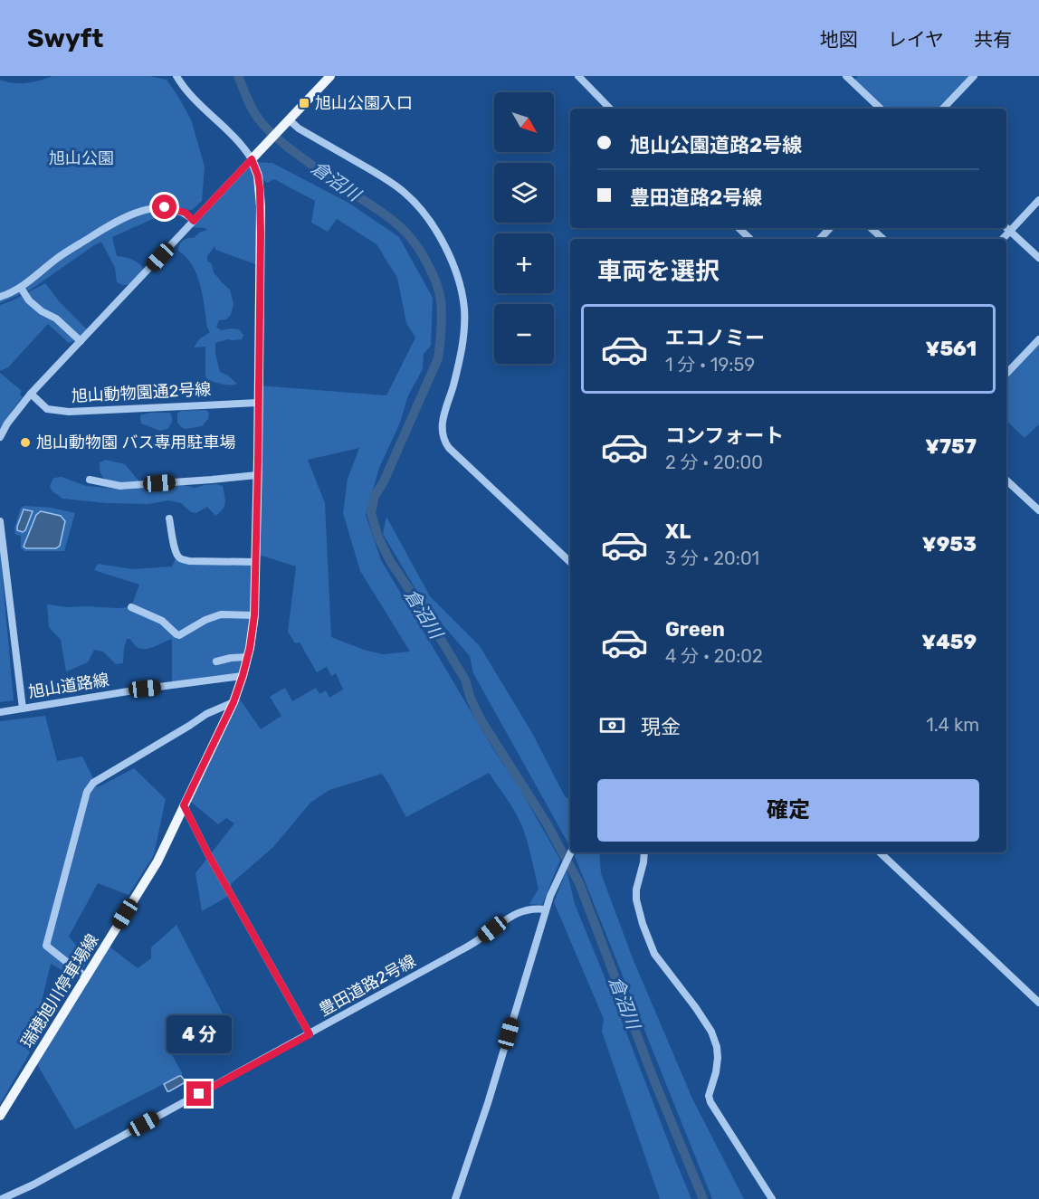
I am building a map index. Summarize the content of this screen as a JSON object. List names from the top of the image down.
{
  "streets": {
    "main road": ["瑞穂旭川停車場線"],
    "street": ["旭山動物園通2号線", "旭山道路線", "豊田道路2号線"]
  },
  "crossings": [
    ["旭山動物園通2号線", "瑞穂旭川停車場線"],
    ["旭山道路線", "瑞穂旭川停車場線"]
  ],
  "water": ["倉沼川"],
  "parks": ["旭山公園"],
  "places": {
    "transit": ["旭山公園入口"],
    "other": ["旭山動物園 バス専用駐車場"]
  },
  "north": "bottom right",
  "page": {
    "header": "Swyft",
    "nav": ["地図", "レイヤ", "共有"],
    "map_buttons": ["+", "−"],
    "banner": ["旭山公園道路2号線", "豊田道路2号線"],
    "heading": "車両を選択",
    "list": [
      {
        "name": "エコノミー",
        "note": "1 分 · 19:59",
        "value": "¥561"
      },
      {
        "name": "コンフォート",
        "note": "2 分 · 20:00",
        "value": "¥757"
      },
      {
        "name": "XL",
        "note": "3 分 · 20:01",
        "value": "¥953"
      },
      {
        "name": "Green",
        "note": "4 分 · 20:02",
        "value": "¥459"
      }
    ],
    "pay": ["現金", "1.4 km"],
    "buttons": "確定",
    "bubble": "4 分"
  }
}
